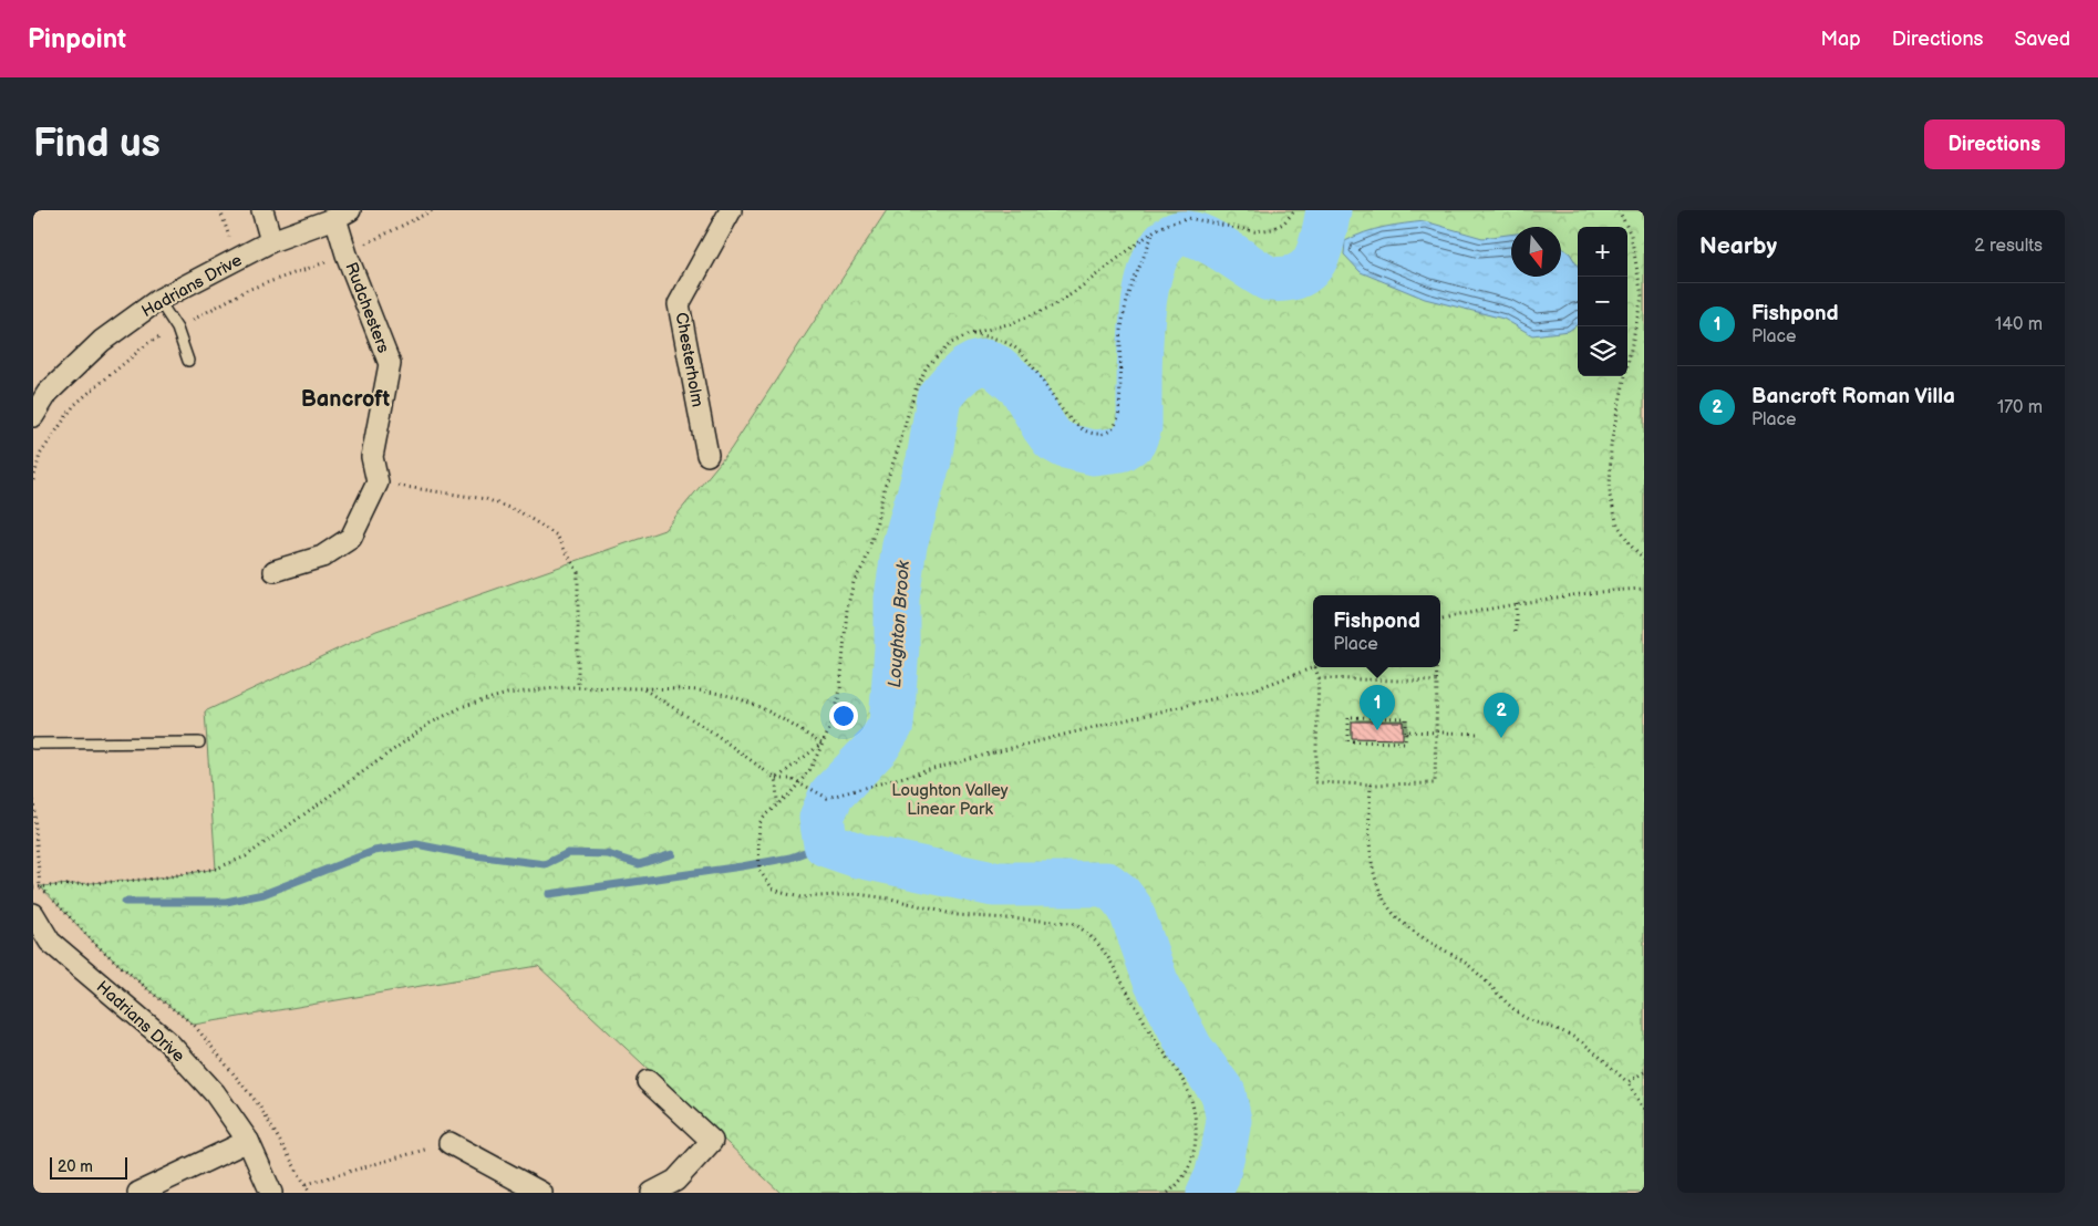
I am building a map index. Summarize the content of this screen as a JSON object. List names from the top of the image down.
{
  "streets": {
    "street": ["Hadrians Drive", "Rudchesters", "Chesterholm"]
  },
  "crossings": [
    ["Hadrians Drive", "Rudchesters"]
  ],
  "districts": ["Bancroft"],
  "water": ["Loughton Brook"],
  "parks": ["Loughton Valley Linear Park"],
  "scale_bar": "20 m",
  "north": "bottom",
  "page": {
    "header": "Pinpoint",
    "nav": ["Map", "Directions", "Saved"],
    "buttons": "Directions",
    "title": "Find us",
    "heading": ["Nearby", "2 results"],
    "map_buttons": ["+", "−"],
    "list": [
      {
        "mark": "1",
        "name": "Fishpond",
        "note": "Place",
        "value": "140 m"
      },
      {
        "mark": "2",
        "name": "Bancroft Roman Villa",
        "note": "Place",
        "value": "170 m"
      }
    ],
    "popup": ["Fishpond", "Place"],
    "pins": ["1", "2"],
    "scale": "20 m"
  }
}
